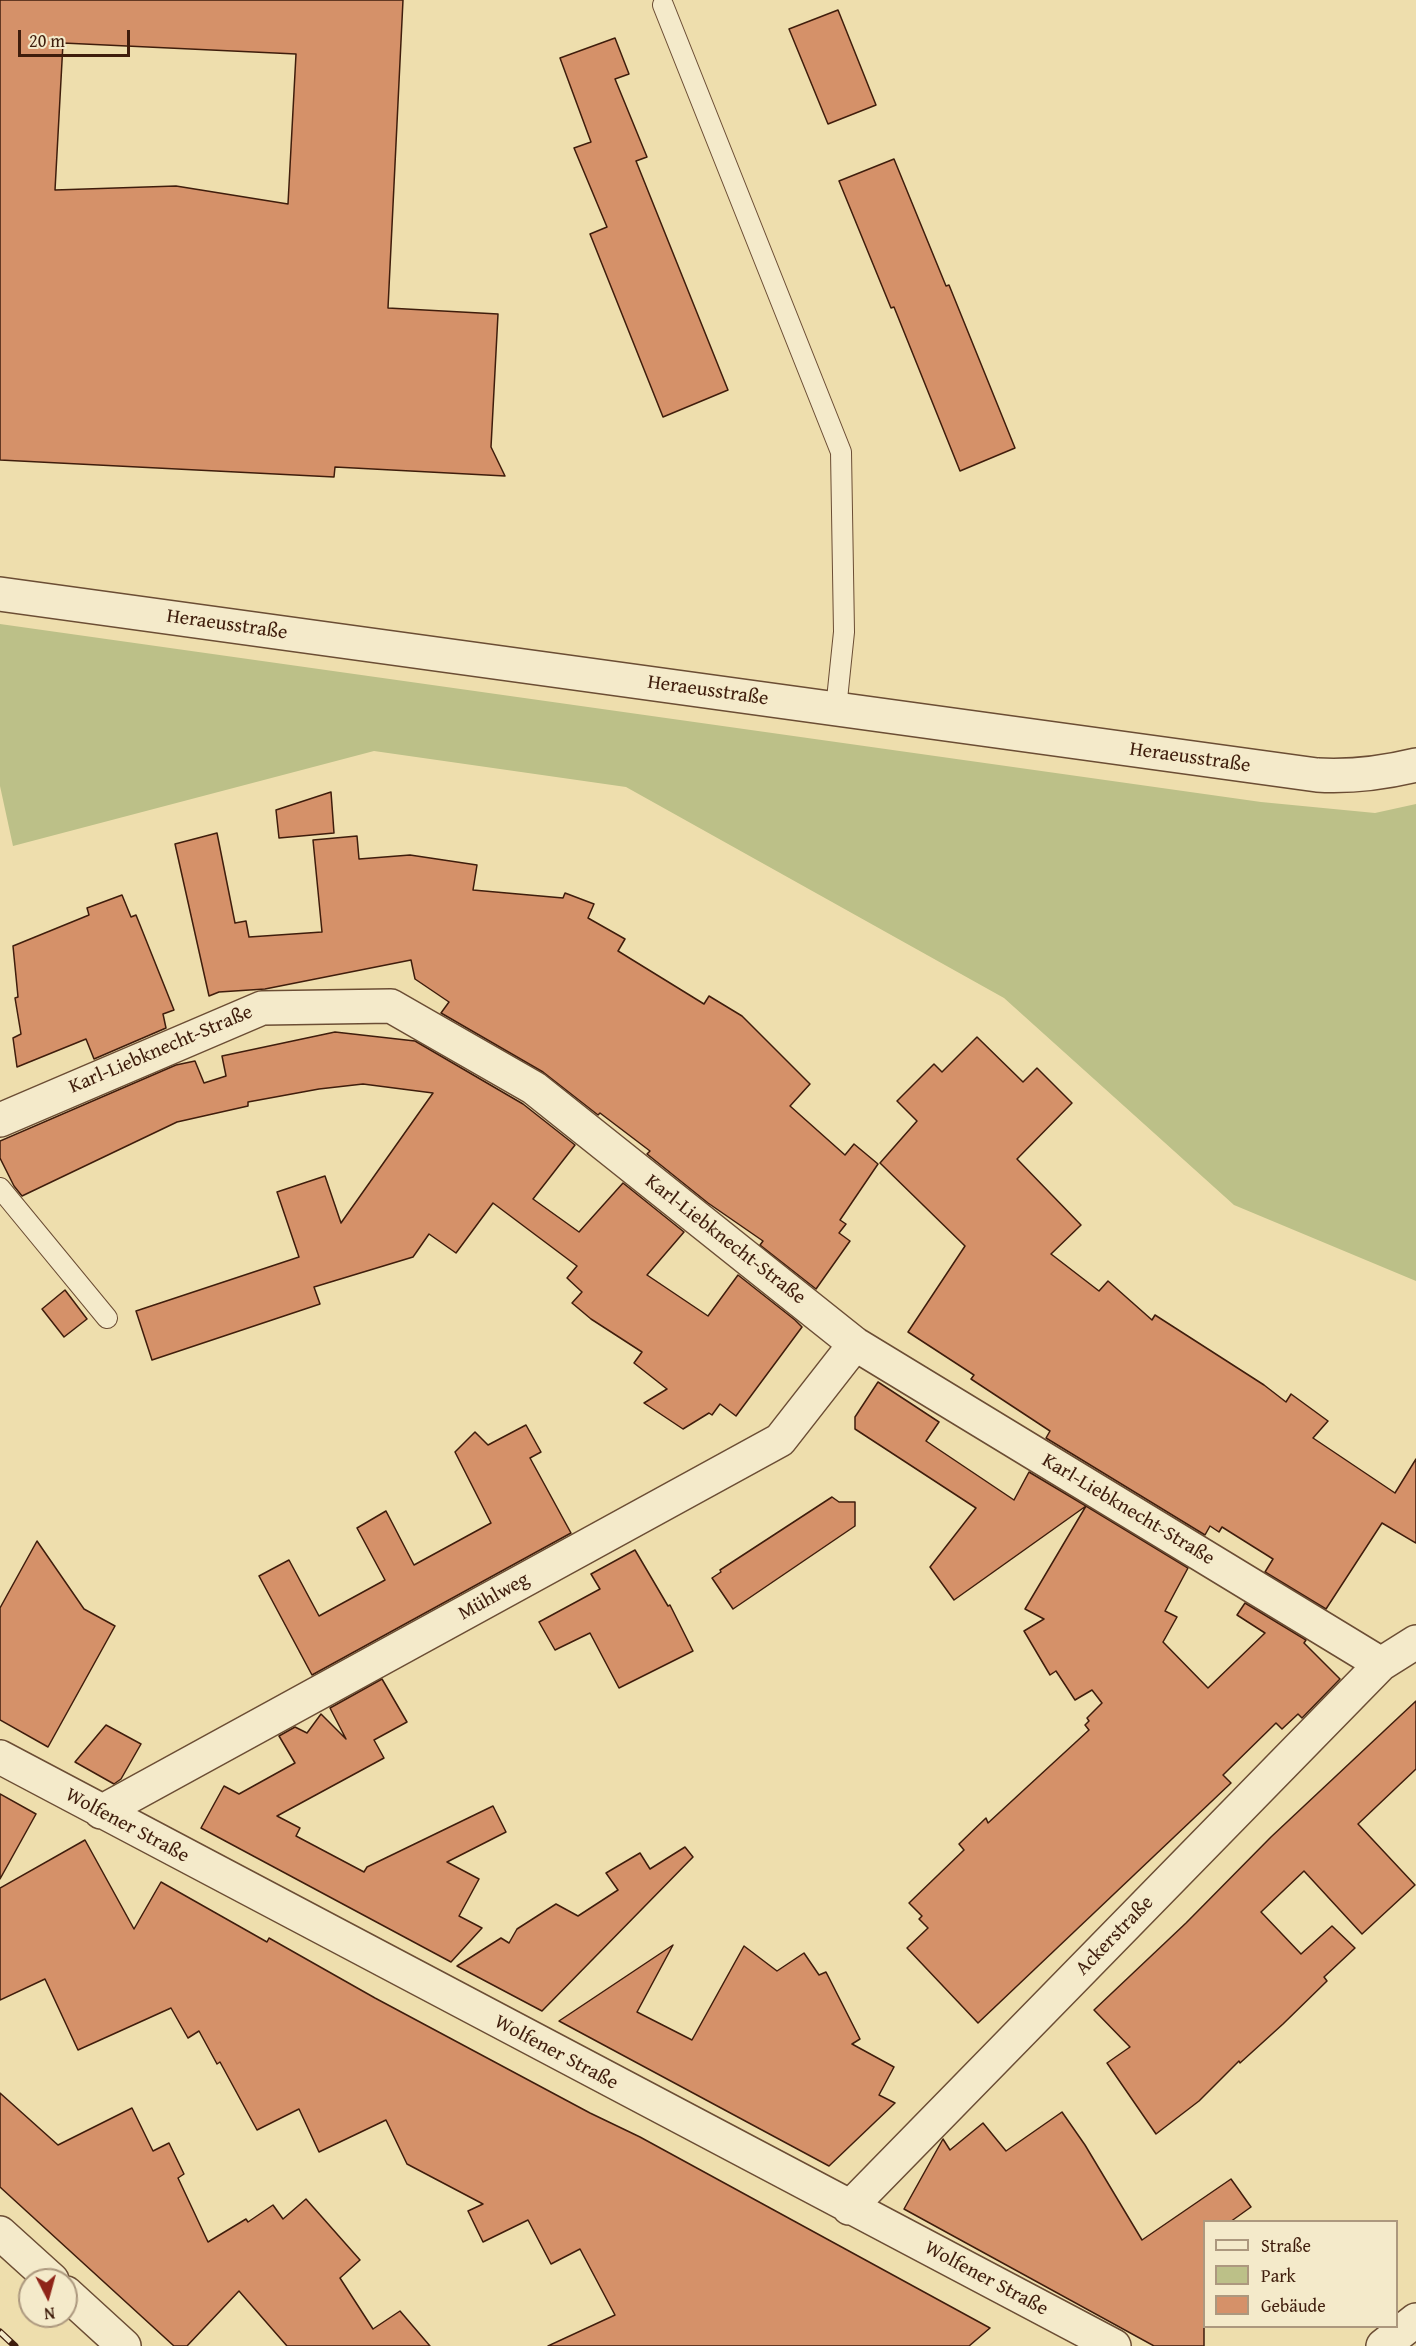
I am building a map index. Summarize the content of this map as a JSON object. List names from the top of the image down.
{
  "streets": {
    "street": [
      "Heraeusstraße",
      "Karl-Liebknecht-Straße",
      "Mühlweg",
      "Wolfener Straße",
      "Ackerstraße"
    ]
  },
  "crossings": [
    ["Karl-Liebknecht-Straße", "Mühlweg"],
    ["Karl-Liebknecht-Straße", "Ackerstraße"],
    ["Mühlweg", "Wolfener Straße"],
    ["Wolfener Straße", "Ackerstraße"]
  ],
  "legend": ["Straße", "Park", "Gebäude"],
  "scale_bar": "20 m",
  "north": "bottom"
}
